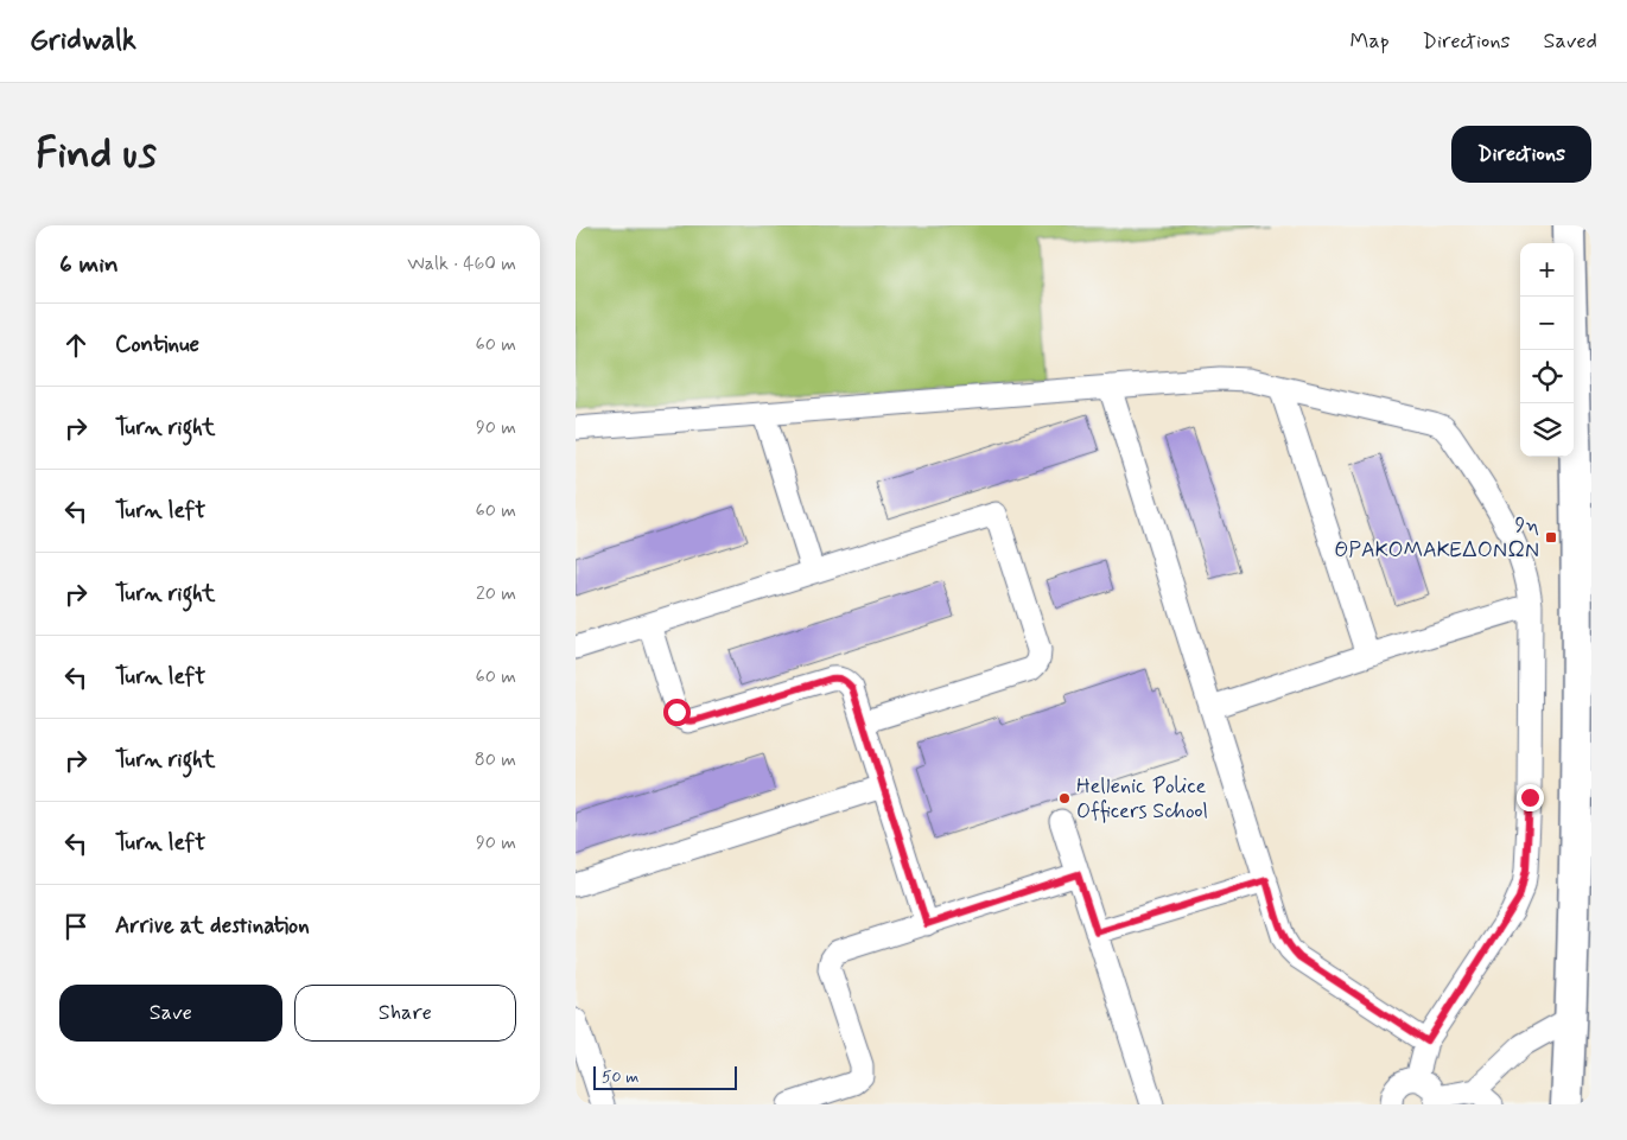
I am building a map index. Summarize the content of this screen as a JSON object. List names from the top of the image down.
{
  "places": {
    "transit": ["9η ΘΡΑΚΟΜΑΚΕΔΟΝΩΝ"],
    "other": ["Hellenic Police Officers School"]
  },
  "scale_bar": "50 m",
  "page": {
    "header": "Gridwalk",
    "nav": ["Map", "Directions", "Saved"],
    "buttons": [
      "Directions",
      ["Save", "Share"]
    ],
    "title": "Find us",
    "heading": ["6 min", "Walk · 460 m"],
    "map_buttons": ["+", "−"],
    "list": [
      ["Continue", "60 m"],
      ["Turn right", "90 m"],
      ["Turn left", "60 m"],
      ["Turn right", "20 m"],
      ["Turn left", "60 m"],
      ["Turn right", "80 m"],
      ["Turn left", "90 m"],
      "Arrive at destination"
    ],
    "scale": "50 m"
  }
}
